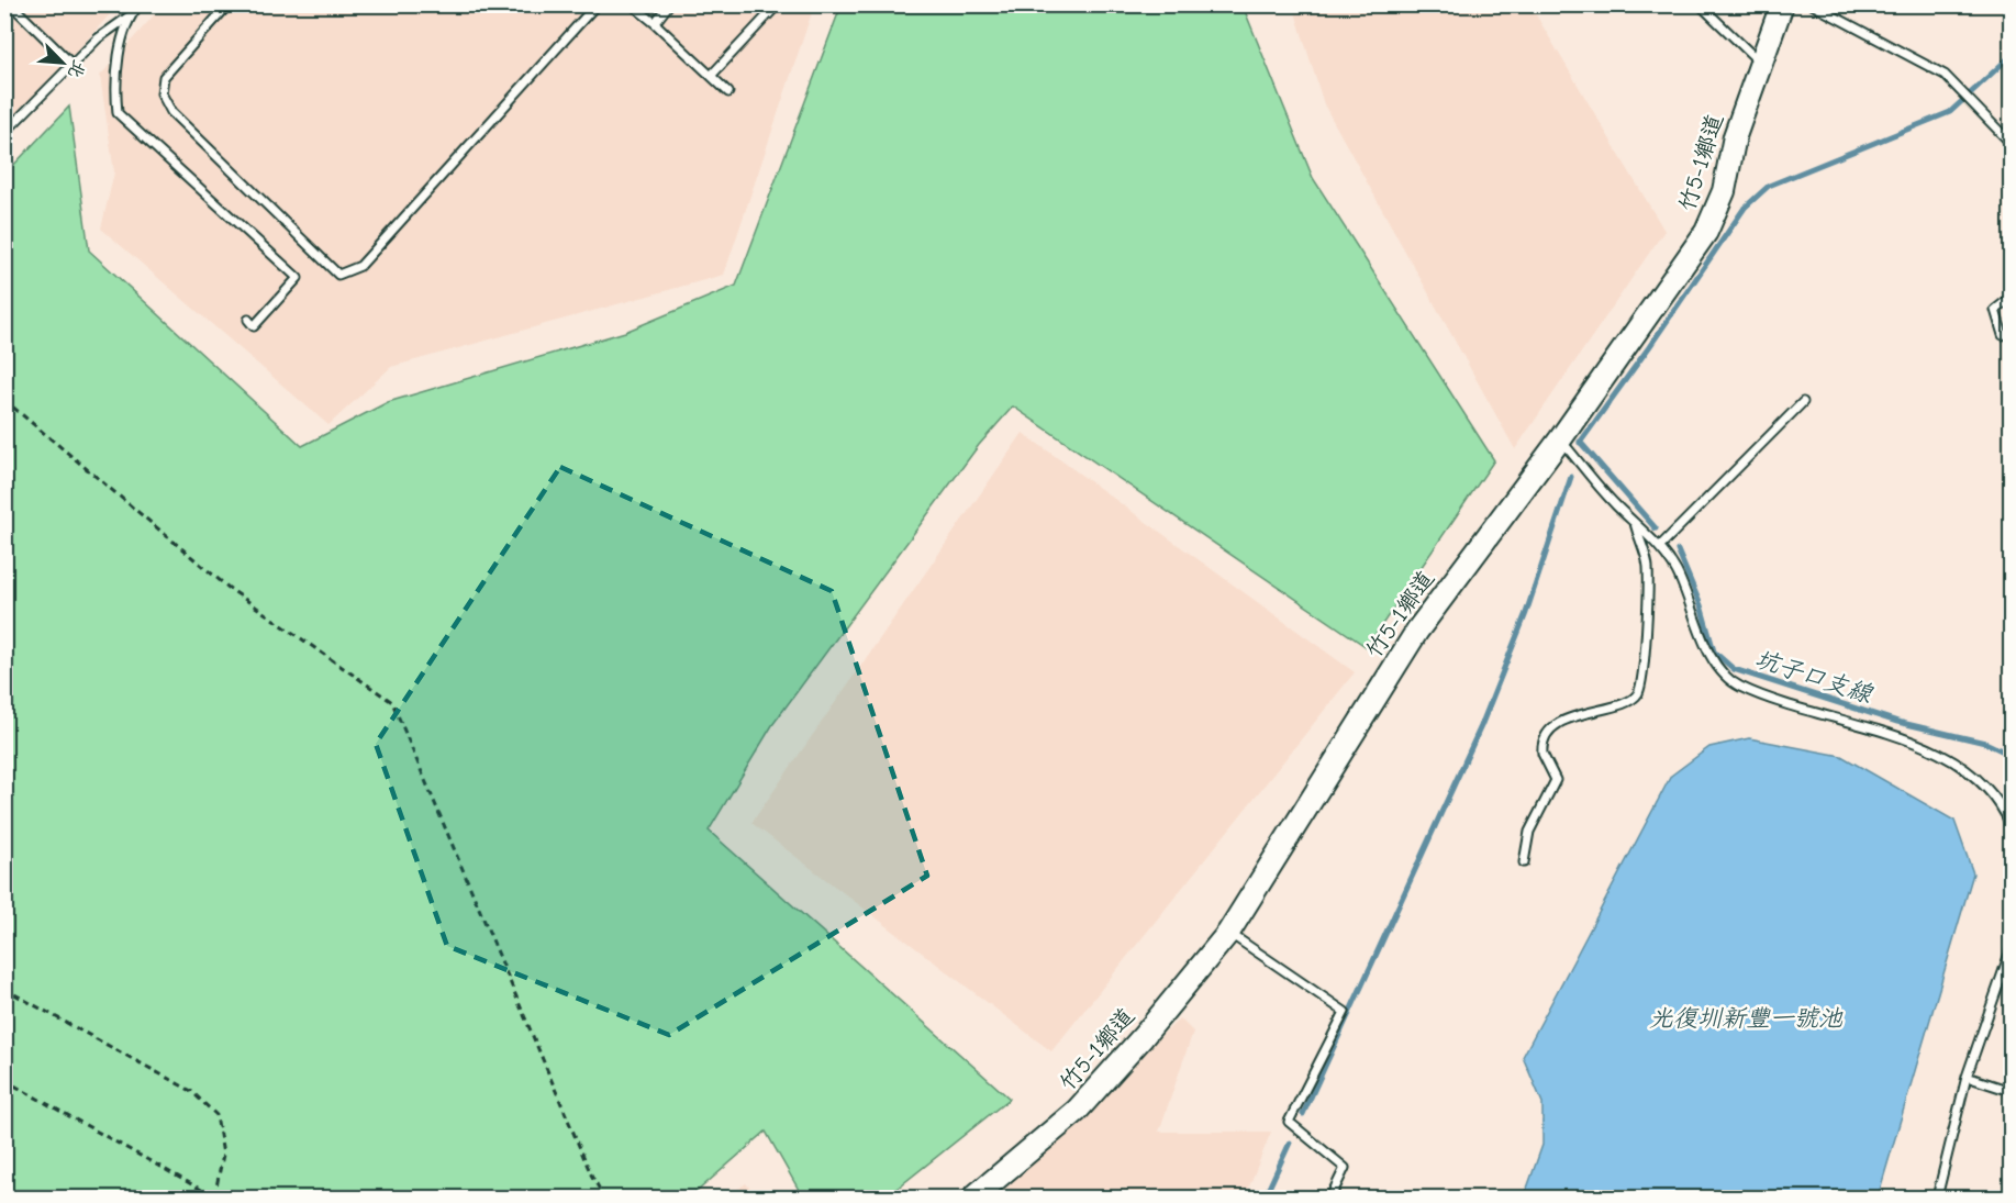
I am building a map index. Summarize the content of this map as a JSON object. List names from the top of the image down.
{
  "streets": {
    "street": ["竹5-1鄉道"]
  },
  "water": ["坑子口支線", "光復圳新豐一號池"],
  "north": "bottom right"
}
